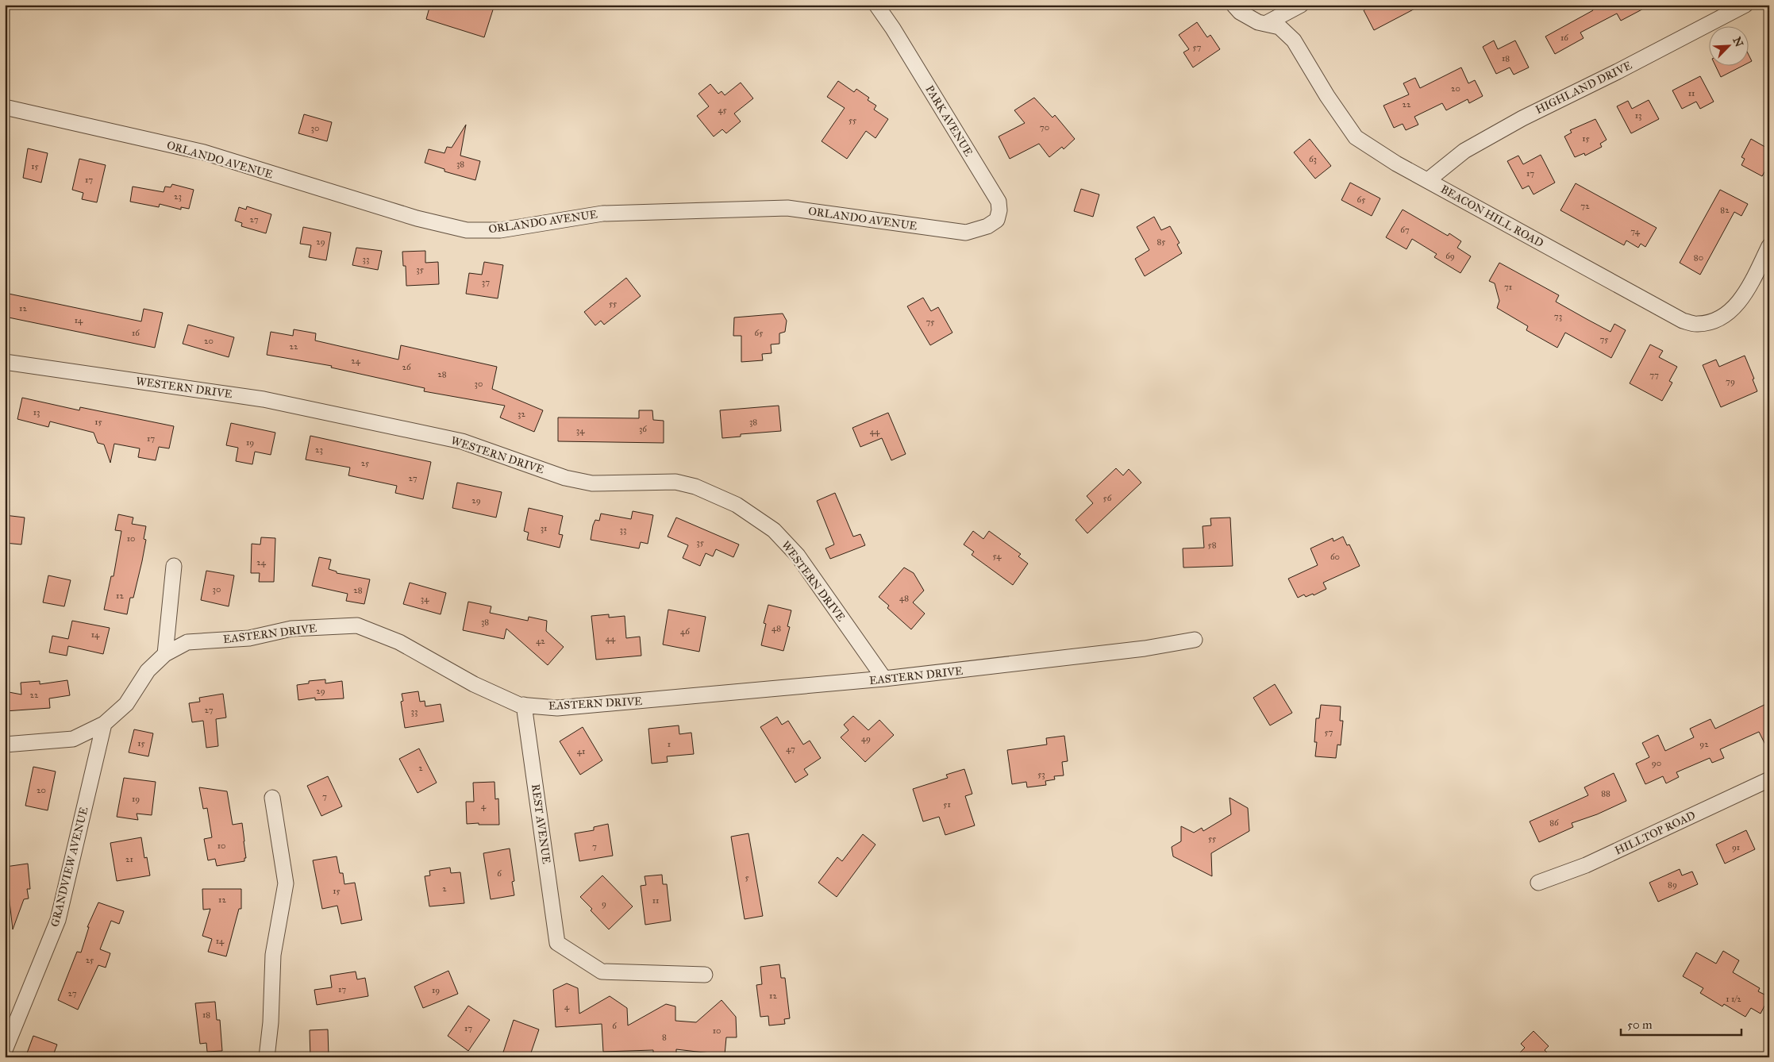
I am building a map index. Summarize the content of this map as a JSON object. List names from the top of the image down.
{
  "streets": {
    "street": [
      "HIGHLAND DRIVE",
      "PARK AVENUE",
      "ORLANDO AVENUE",
      "BEACON HILL ROAD",
      "WESTERN DRIVE",
      "EASTERN DRIVE",
      "REST AVENUE",
      "HILLTOP ROAD",
      "GRANDVIEW AVENUE"
    ]
  },
  "crossings": [
    ["HIGHLAND DRIVE", "BEACON HILL ROAD"],
    ["PARK AVENUE", "ORLANDO AVENUE"],
    ["WESTERN DRIVE", "EASTERN DRIVE"],
    ["EASTERN DRIVE", "REST AVENUE"],
    ["EASTERN DRIVE", "GRANDVIEW AVENUE"]
  ],
  "house_numbers": [
    "16",
    "57",
    "18",
    "20",
    "11",
    "22",
    "45",
    "13",
    "55",
    "70",
    "30",
    "15",
    "63",
    "38",
    "15",
    "17",
    "17",
    "23",
    "65",
    "72",
    "82",
    "27",
    "67",
    "74",
    "29",
    "85",
    "69",
    "80",
    "33",
    "35",
    "37",
    "71",
    "55",
    "12",
    "73",
    "14",
    "75",
    "16",
    "65",
    "75",
    "20",
    "22",
    "24",
    "26",
    "28",
    "77",
    "79",
    "30",
    "13",
    "32",
    "15",
    "38",
    "36",
    "34",
    "44",
    "17",
    "19",
    "23",
    "25",
    "27",
    "56",
    "29",
    "31",
    "33",
    "10",
    "35",
    "58",
    "54",
    "60",
    "24",
    "30",
    "28",
    "12",
    "48",
    "34",
    "38",
    "48",
    "46",
    "14",
    "44",
    "42",
    "29",
    "22",
    "27",
    "33",
    "57",
    "49",
    "15",
    "1",
    "92",
    "47",
    "41",
    "90",
    "2",
    "53",
    "20",
    "88",
    "7",
    "19",
    "51",
    "4",
    "86",
    "55",
    "10",
    "7",
    "91",
    "21",
    "6",
    "5",
    "89",
    "2",
    "15",
    "12",
    "11",
    "9",
    "14",
    "25",
    "17",
    "19",
    "27",
    "12",
    "1 1/2",
    "4",
    "18",
    "6",
    "17",
    "10",
    "8"
  ],
  "scale_bar": "50 m",
  "north": "top right"
}
